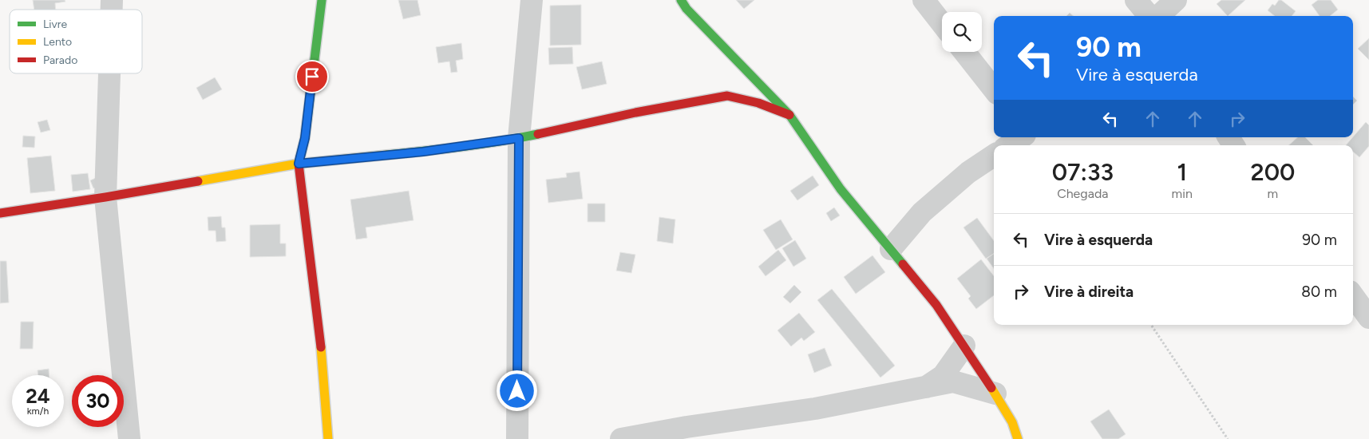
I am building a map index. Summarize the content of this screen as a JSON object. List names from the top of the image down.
{
  "legend": ["Livre", "Lento", "Parado"],
  "page": {
    "turn": ["90 m", "Vire à esquerda"],
    "eta": [
      "07:33",
      "Chegada",
      "1",
      "min",
      "200",
      "m"
    ],
    "list": [
      {
        "name": "Vire à esquerda",
        "value": "90 m"
      },
      {
        "name": "Vire à direita",
        "value": "80 m"
      }
    ],
    "speed": "24 km/h",
    "limit": "30"
  }
}
